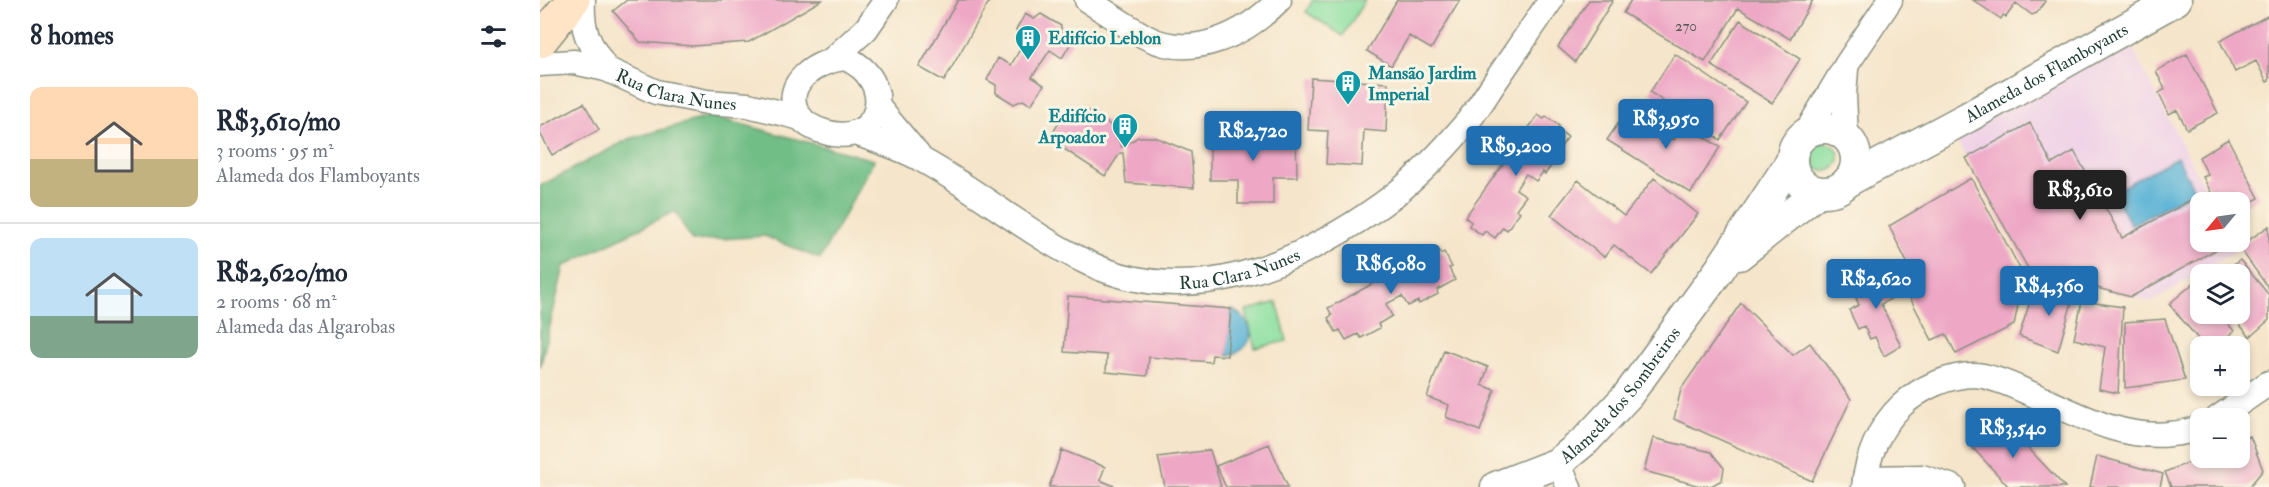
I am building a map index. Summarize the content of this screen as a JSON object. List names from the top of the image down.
{
  "streets": {
    "street": ["Alameda dos Flamboyants", "Rua Clara Nunes", "Alameda dos Sombreiros"]
  },
  "crossings": [
    ["Alameda dos Flamboyants", "Alameda dos Sombreiros"]
  ],
  "places": {
    "building": ["Edifício Leblon", "Mansão Jardim Imperial", "Edifício Arpoador"]
  },
  "house_numbers": ["270"],
  "north": "bottom left",
  "page": {
    "heading": "8 homes",
    "list": [
      {
        "name": "R$3,610/mo",
        "note": "3 rooms · 95 m² · Alameda dos Flamboyants"
      },
      {
        "name": "R$2,620/mo",
        "note": "2 rooms · 68 m² · Alameda das Algarobas"
      }
    ],
    "price": [
      "R$3,950",
      "R$2,720",
      "R$9,200",
      "R$3,610",
      "R$6,080",
      "R$2,620",
      "R$4,360",
      "R$3,540"
    ],
    "map_buttons": ["+", "−"]
  }
}
